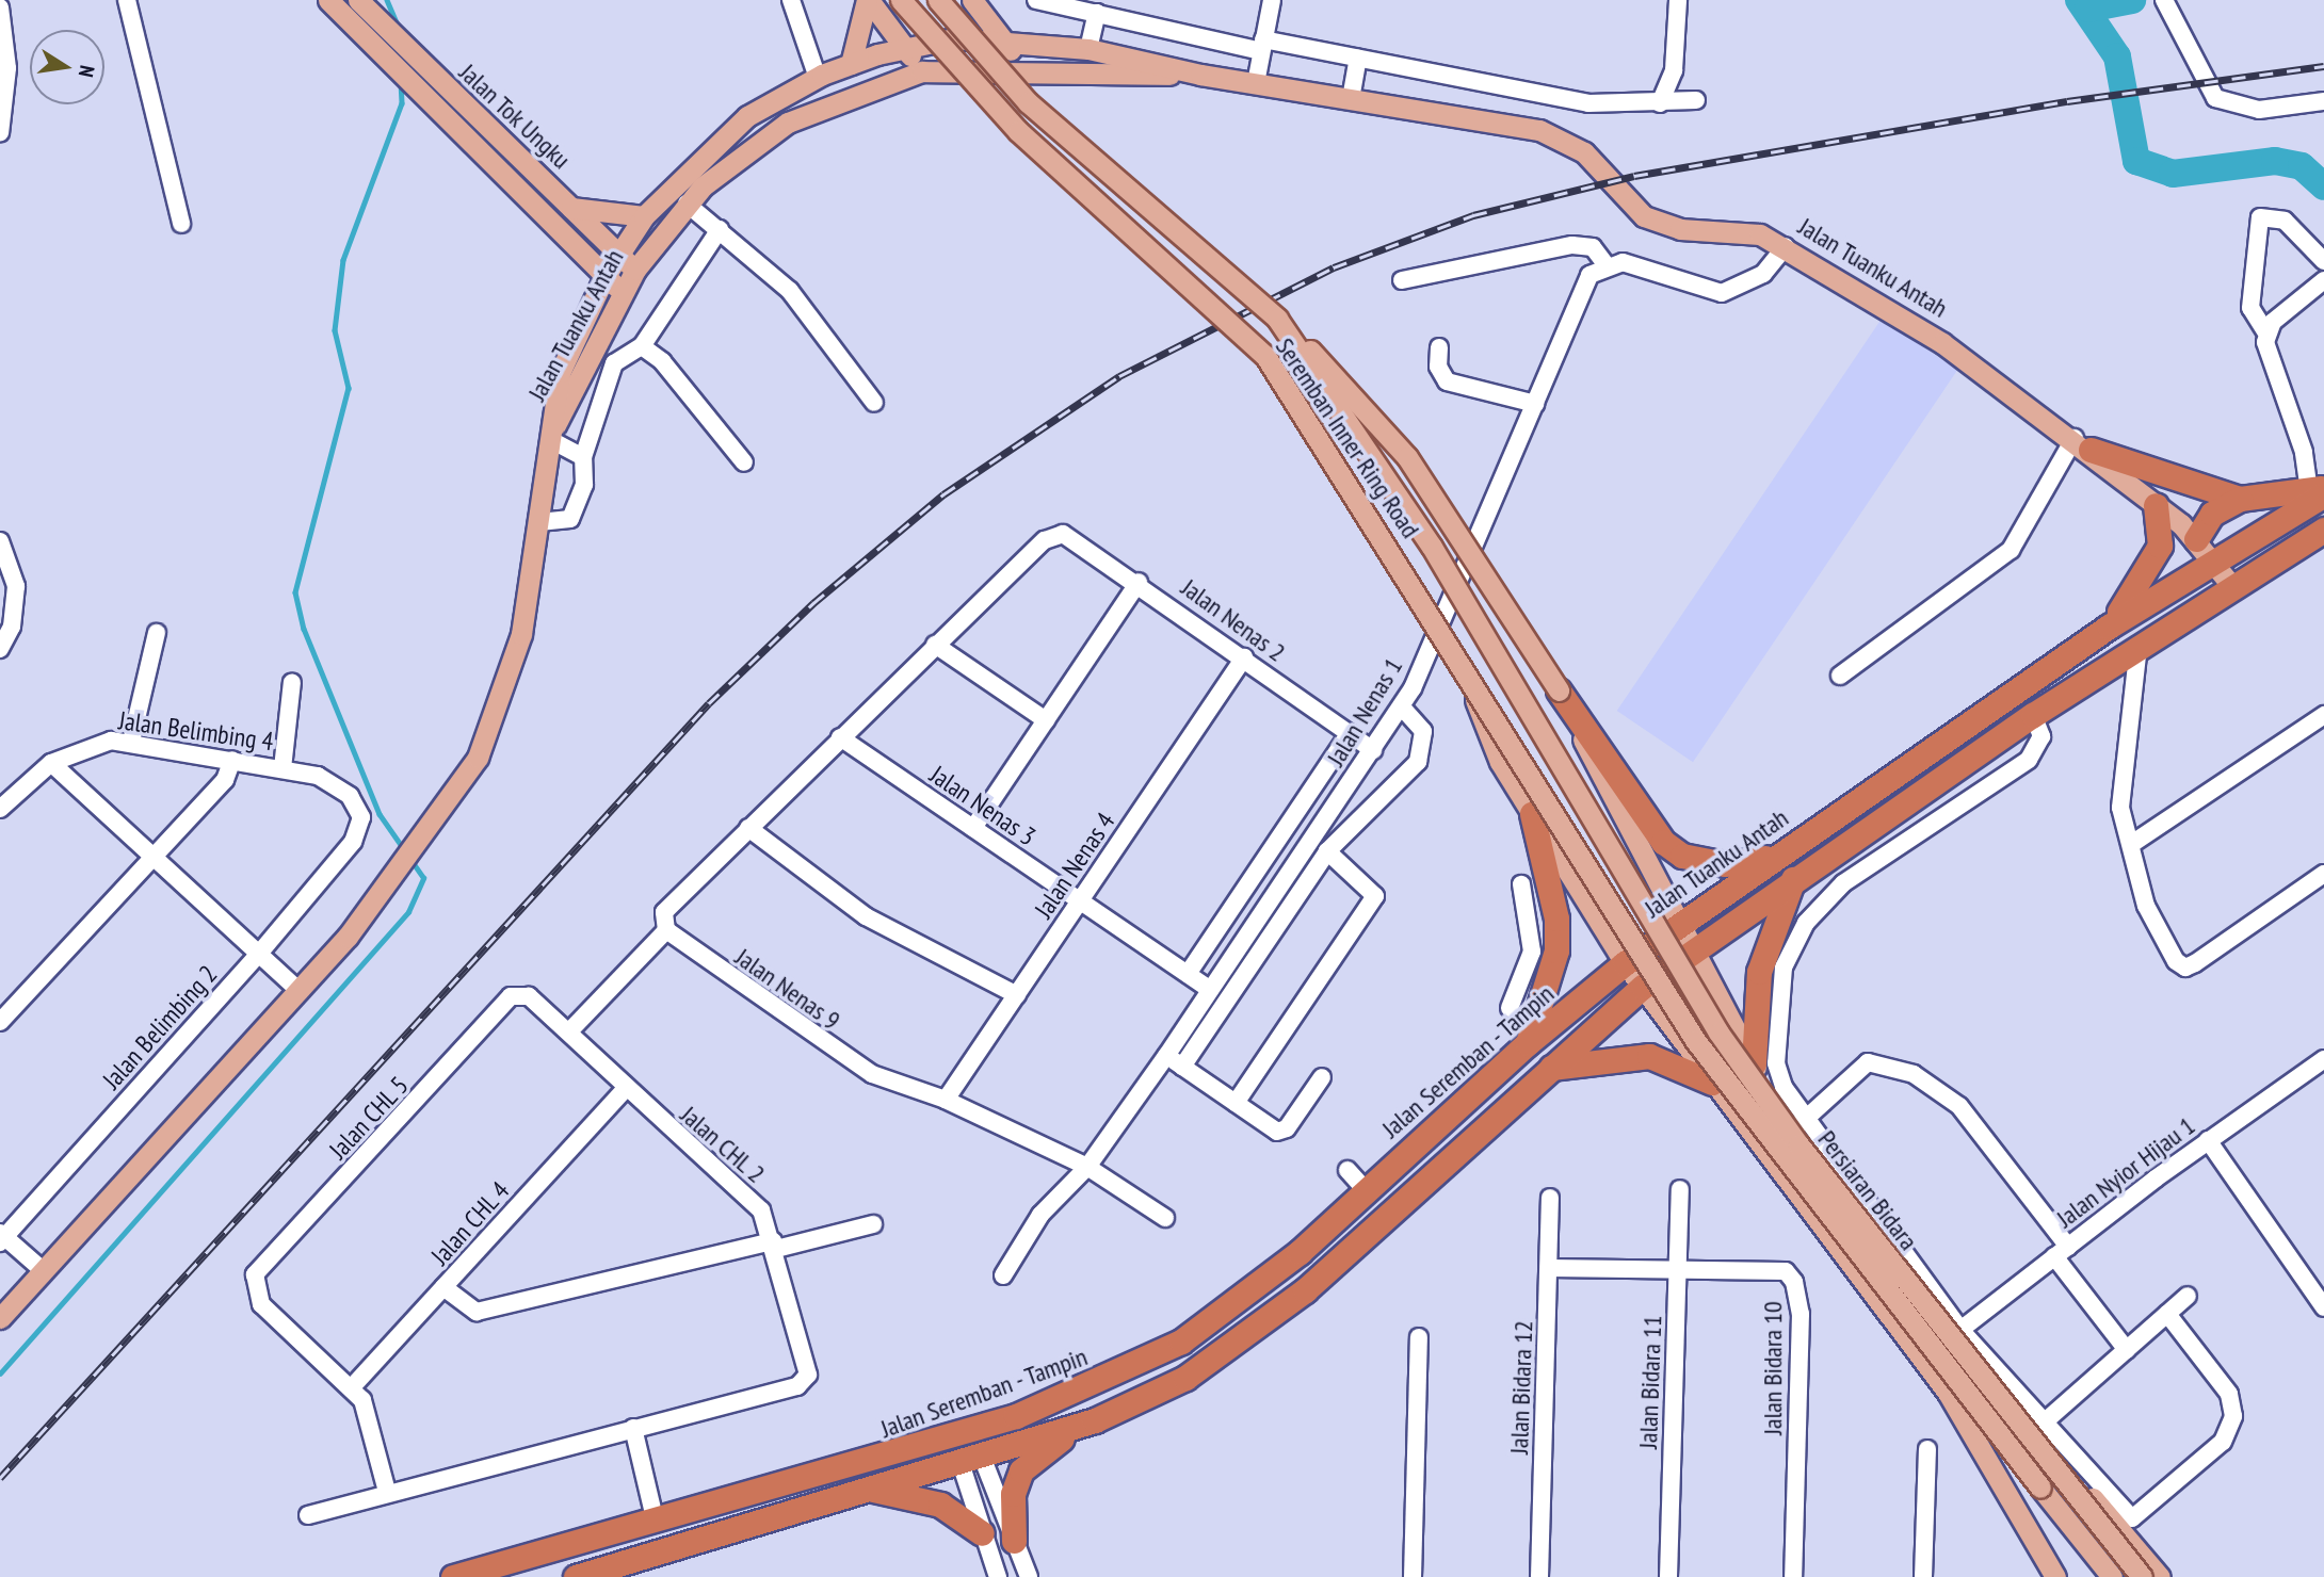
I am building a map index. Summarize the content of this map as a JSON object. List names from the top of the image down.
{
  "streets": {
    "highway": ["Jalan Tuanku Antah", "Jalan Seremban - Tampin"],
    "main road": ["Jalan Tok Ungku", "Seremban Inner Ring Road", "Persiaran Bidara"],
    "street": [
      "Jalan Nenas 2",
      "Jalan Nenas 1",
      "Jalan Belimbing 4",
      "Jalan Nenas 3",
      "Jalan Nenas 4",
      "Jalan Nenas 9",
      "Jalan Belimbing 2",
      "Jalan CHL 5",
      "Jalan CHL 2",
      "Jalan Nyior Hijau 1",
      "Jalan CHL 4",
      "Jalan Bidara 10",
      "Jalan Bidara 11",
      "Jalan Bidara 12"
    ]
  },
  "crossings": [
    ["Jalan Tok Ungku", "Jalan Tuanku Antah"],
    ["Jalan Tuanku Antah", "Jalan Seremban - Tampin"],
    ["Jalan Tuanku Antah", "Persiaran Bidara"],
    ["Seremban Inner Ring Road", "Persiaran Bidara"],
    ["Jalan Nenas 2", "Jalan Nenas 1"],
    ["Jalan Nenas 2", "Jalan Nenas 4"],
    ["Jalan Nenas 1", "Jalan Nenas 3"],
    ["Jalan Nenas 1", "Jalan Nenas 9"],
    ["Jalan Belimbing 4", "Jalan Belimbing 2"],
    ["Jalan Nenas 3", "Jalan Nenas 4"],
    ["Jalan Nenas 4", "Jalan Nenas 9"],
    ["Jalan CHL 5", "Jalan CHL 2"],
    ["Jalan CHL 5", "Jalan CHL 4"],
    ["Jalan CHL 2", "Jalan CHL 4"],
    ["Jalan Bidara 10", "Jalan Bidara 11"]
  ],
  "north": "right"
}
